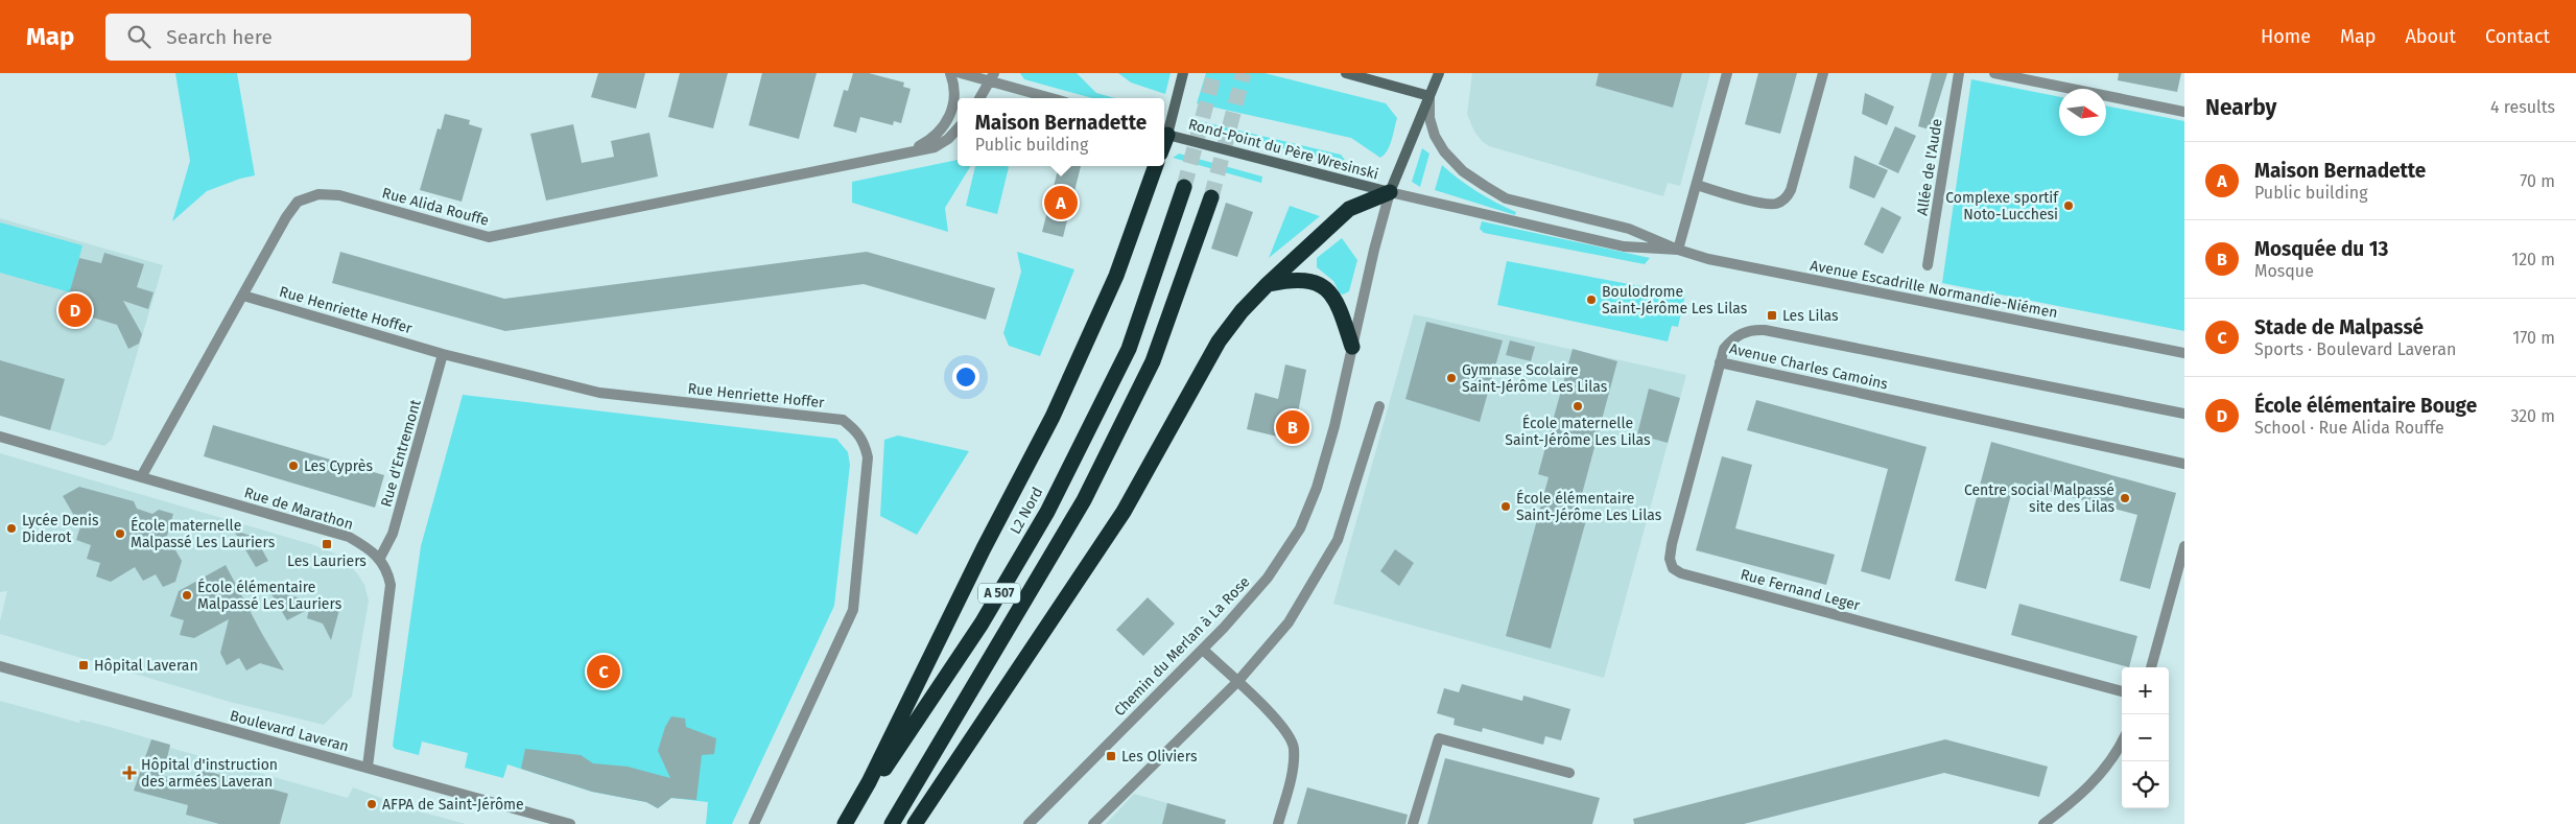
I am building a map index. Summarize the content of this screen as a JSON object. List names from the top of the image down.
{
  "streets": {
    "highway": ["L2 Nord", "A 507"],
    "main road": ["Rond-Point du Père Wresinski"],
    "street": [
      "Allée de l'Aude",
      "Rue Alida Rouffe",
      "Avenue Escadrille Normandie-Niémen",
      "Rue Henriette Hoffer",
      "Avenue Charles Camoins",
      "Rue d'Entremont",
      "Rue de Marathon",
      "Rue Fernand Leger",
      "Chemin du Merlan à La Rose",
      "Boulevard Laveran"
    ]
  },
  "crossings": [
    ["Rond-Point du Père Wresinski", "Avenue Escadrille Normandie-Niémen"],
    ["Rond-Point du Père Wresinski", "Chemin du Merlan à La Rose"],
    ["Rue Alida Rouffe", "Rue Henriette Hoffer"],
    ["Rue Alida Rouffe", "Rue de Marathon"],
    ["Avenue Escadrille Normandie-Niémen", "Chemin du Merlan à La Rose"],
    ["Rue Henriette Hoffer", "Rue d'Entremont"],
    ["Avenue Charles Camoins", "Rue Fernand Leger"],
    ["Rue d'Entremont", "Rue de Marathon"]
  ],
  "places": {
    "other": [
      "Complexe sportif Noto-Lucchesi",
      "Boulodrome Saint-Jérôme Les Lilas",
      "Gymnase Scolaire Saint-Jérôme Les Lilas",
      "École maternelle Saint-Jérôme Les Lilas",
      "Les Cyprès",
      "Centre social Malpassé site des Lilas",
      "École élémentaire Saint-Jérôme Les Lilas",
      "Lycée Denis Diderot",
      "École maternelle Malpassé Les Lauriers",
      "École élémentaire Malpassé Les Lauriers",
      "AFPA de Saint-Jérôme"
    ],
    "transit": [
      "Les Lilas",
      "Les Lauriers",
      "Hôpital Laveran",
      "Les Oliviers"
    ],
    "health": ["Hôpital d'instruction des armées Laveran"]
  },
  "north": "right",
  "page": {
    "header": "Map",
    "search": "Search here",
    "nav": [
      "Home",
      "Map",
      "About",
      "Contact"
    ],
    "heading": ["Nearby", "4 results"],
    "popup": ["Maison Bernadette", "Public building"],
    "list": [
      {
        "mark": "A",
        "name": "Maison Bernadette",
        "note": "Public building",
        "value": "70 m"
      },
      {
        "mark": "B",
        "name": "Mosquée du 13",
        "note": "Mosque",
        "value": "120 m"
      },
      {
        "mark": "C",
        "name": "Stade de Malpassé",
        "note": "Sports · Boulevard Laveran",
        "value": "170 m"
      },
      {
        "mark": "D",
        "name": "École élémentaire Bouge",
        "note": "School · Rue Alida Rouffe",
        "value": "320 m"
      }
    ],
    "pins": [
      "A",
      "D",
      "B",
      "C"
    ],
    "map_buttons": ["+", "−"]
  }
}
